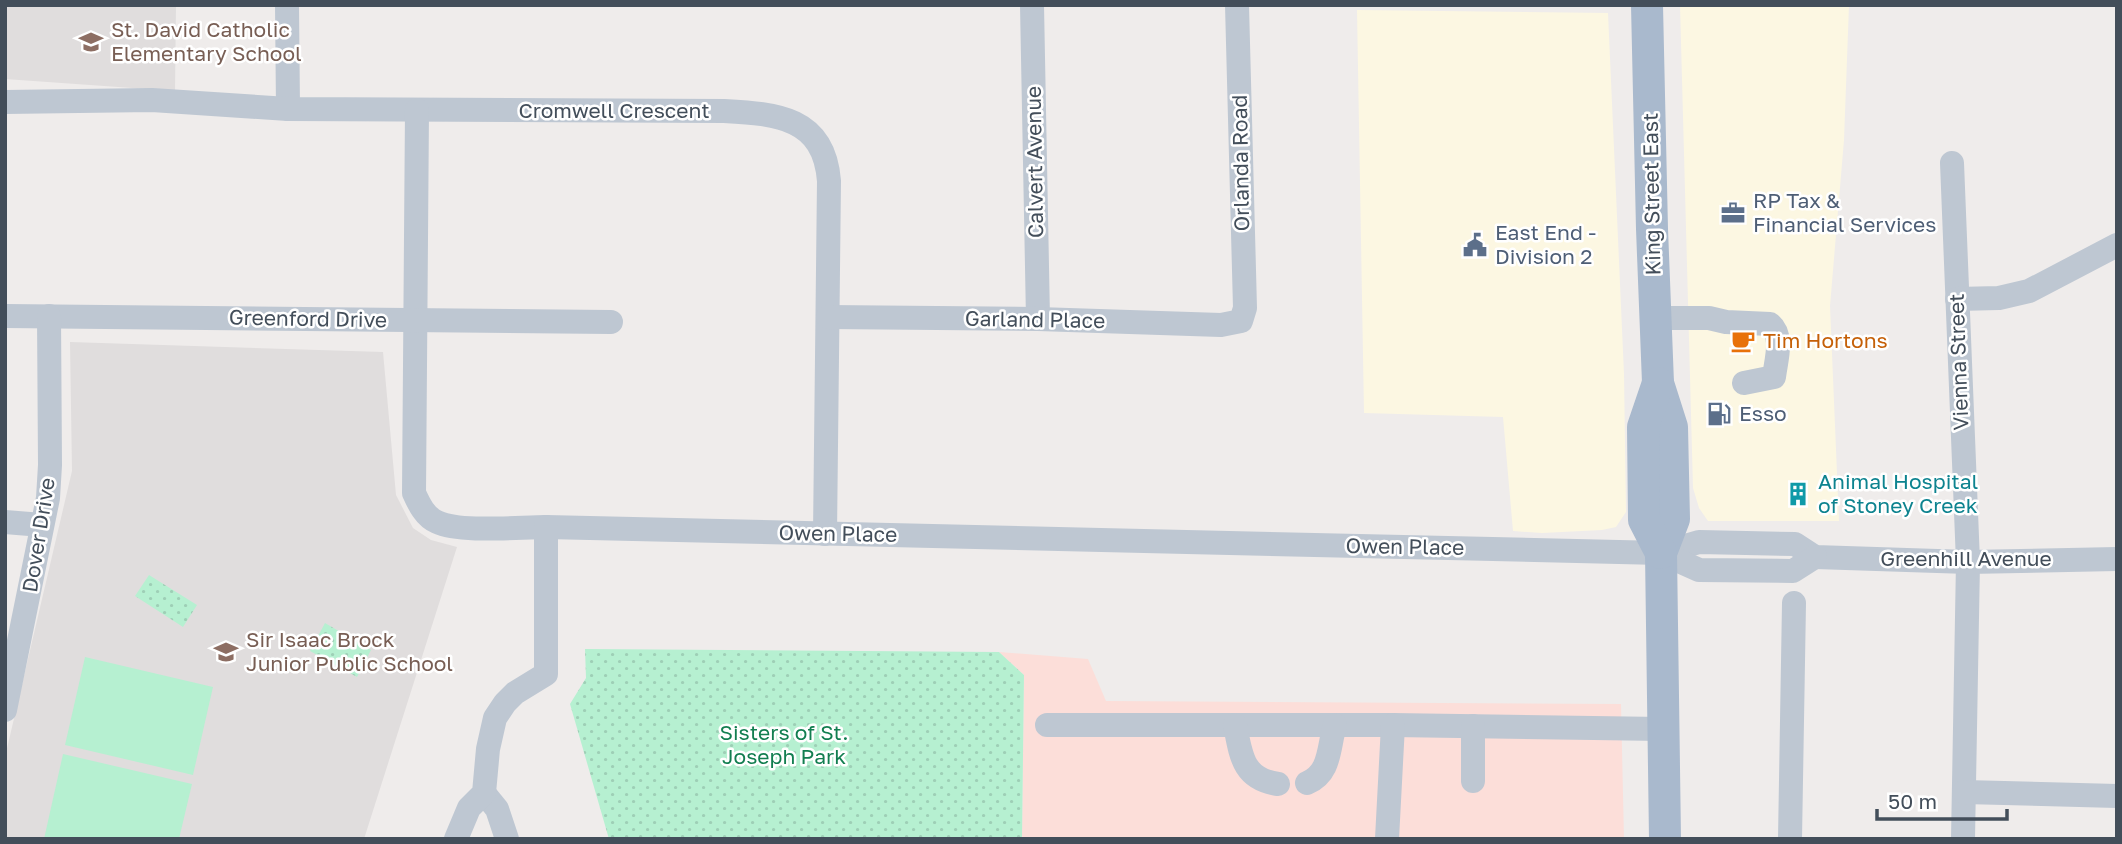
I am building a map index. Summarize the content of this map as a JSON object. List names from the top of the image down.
{
  "streets": {
    "main road": ["King Street East"],
    "street": [
      "Cromwell Crescent",
      "Calvert Avenue",
      "Orlanda Road",
      "Greenford Drive",
      "Garland Place",
      "Vienna Street",
      "Owen Place",
      "Dover Drive",
      "Greenhill Avenue"
    ]
  },
  "crossings": [
    ["Cromwell Crescent", "Garland Place"],
    ["Cromwell Crescent", "Owen Place"],
    ["Calvert Avenue", "Garland Place"],
    ["Orlanda Road", "Garland Place"],
    ["King Street East", "Owen Place"],
    ["King Street East", "Greenhill Avenue"],
    ["Greenford Drive", "Owen Place"],
    ["Greenford Drive", "Dover Drive"],
    ["Vienna Street", "Greenhill Avenue"],
    ["Owen Place", "Greenhill Avenue"]
  ],
  "parks": ["Sisters of St. Joseph Park"],
  "places": {
    "school or university": ["St. David Catholic Elementary School", "Sir Isaac Brock Junior Public School"],
    "office": ["RP Tax & Financial Services"],
    "public building": ["East End - Division 2"],
    "cafe": ["Tim Hortons"],
    "fuel station": ["Esso"],
    "building": ["Animal Hospital of Stoney Creek"]
  },
  "scale_bar": "50 m"
}
